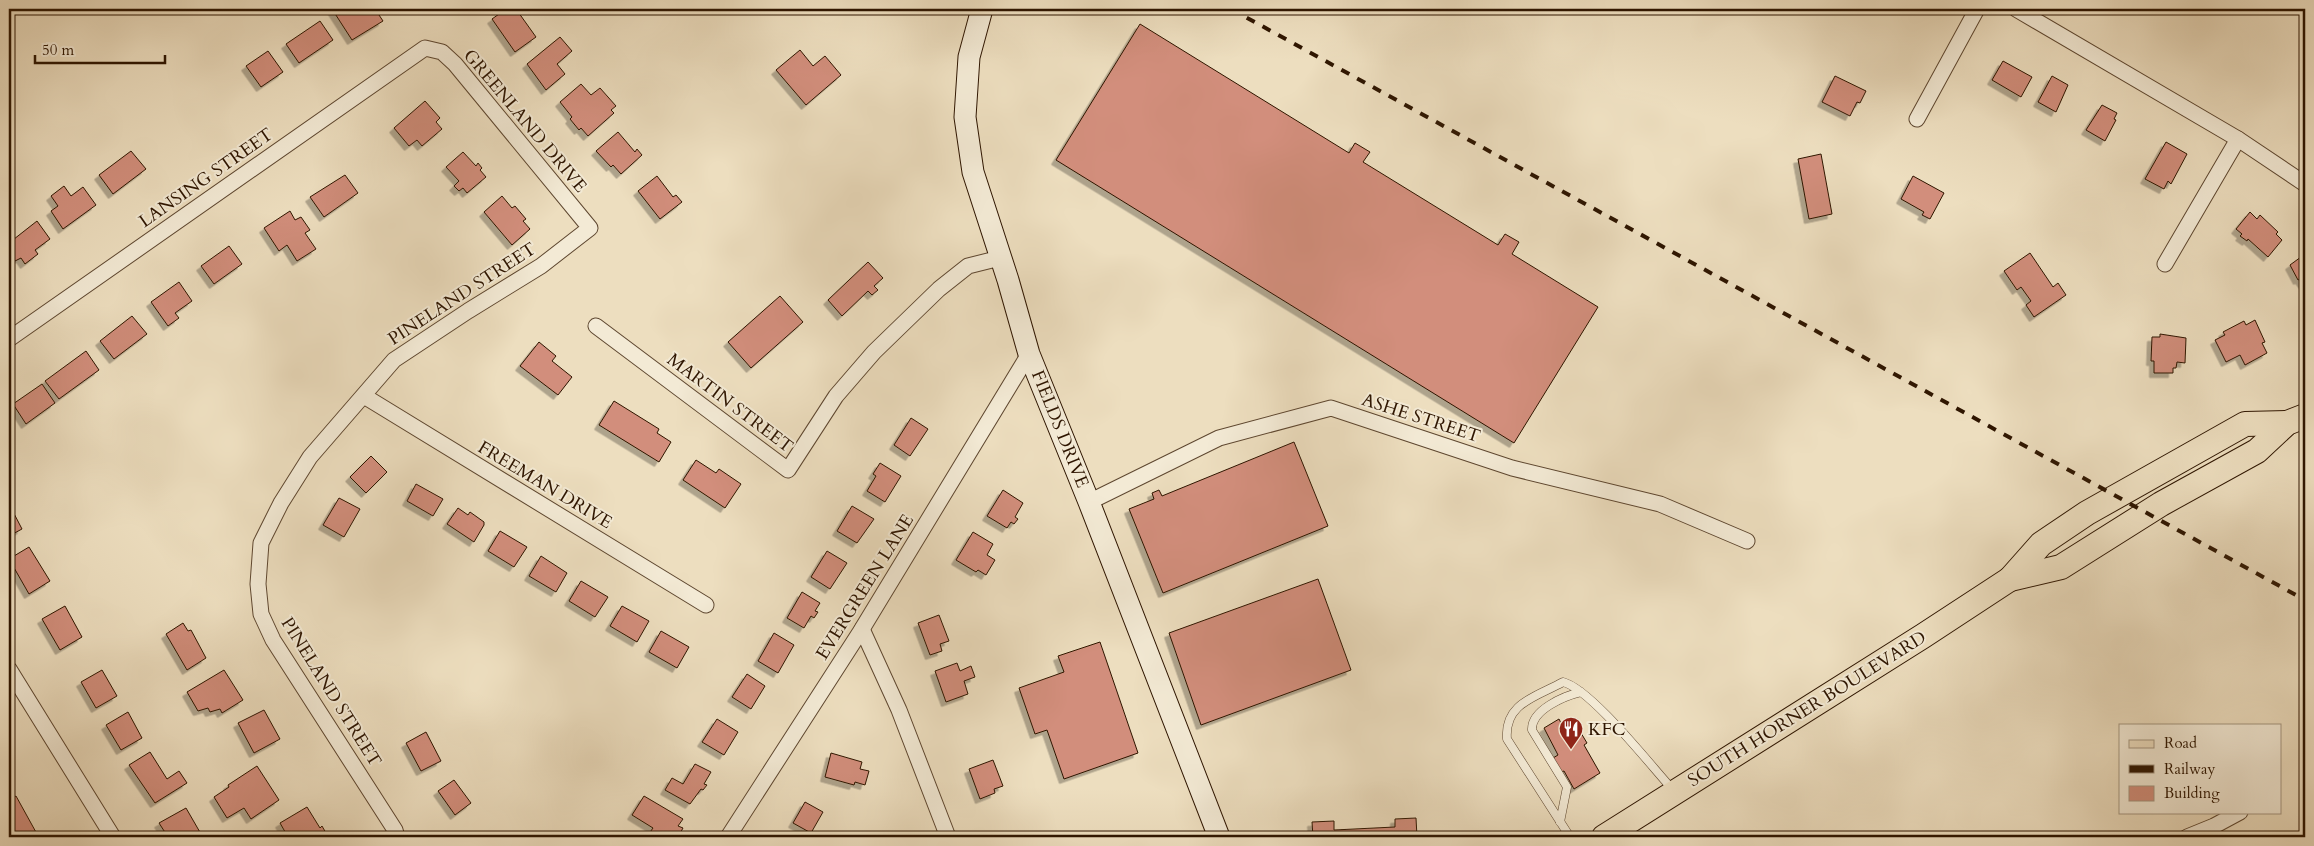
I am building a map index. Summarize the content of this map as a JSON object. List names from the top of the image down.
{
  "streets": {
    "main road": ["SOUTH HORNER BOULEVARD"],
    "street": [
      "GREENLAND DRIVE",
      "LANSING STREET",
      "PINELAND STREET",
      "MARTIN STREET",
      "ASHE STREET",
      "FIELDS DRIVE",
      "FREEMAN DRIVE",
      "EVERGREEN LANE"
    ]
  },
  "crossings": [
    ["GREENLAND DRIVE", "LANSING STREET"],
    ["GREENLAND DRIVE", "PINELAND STREET"],
    ["PINELAND STREET", "FREEMAN DRIVE"],
    ["MARTIN STREET", "FIELDS DRIVE"],
    ["ASHE STREET", "FIELDS DRIVE"],
    ["FIELDS DRIVE", "EVERGREEN LANE"]
  ],
  "places": {
    "restaurant": ["KFC"]
  },
  "legend": ["Road", "Railway", "Building"],
  "scale_bar": "50 m"
}
